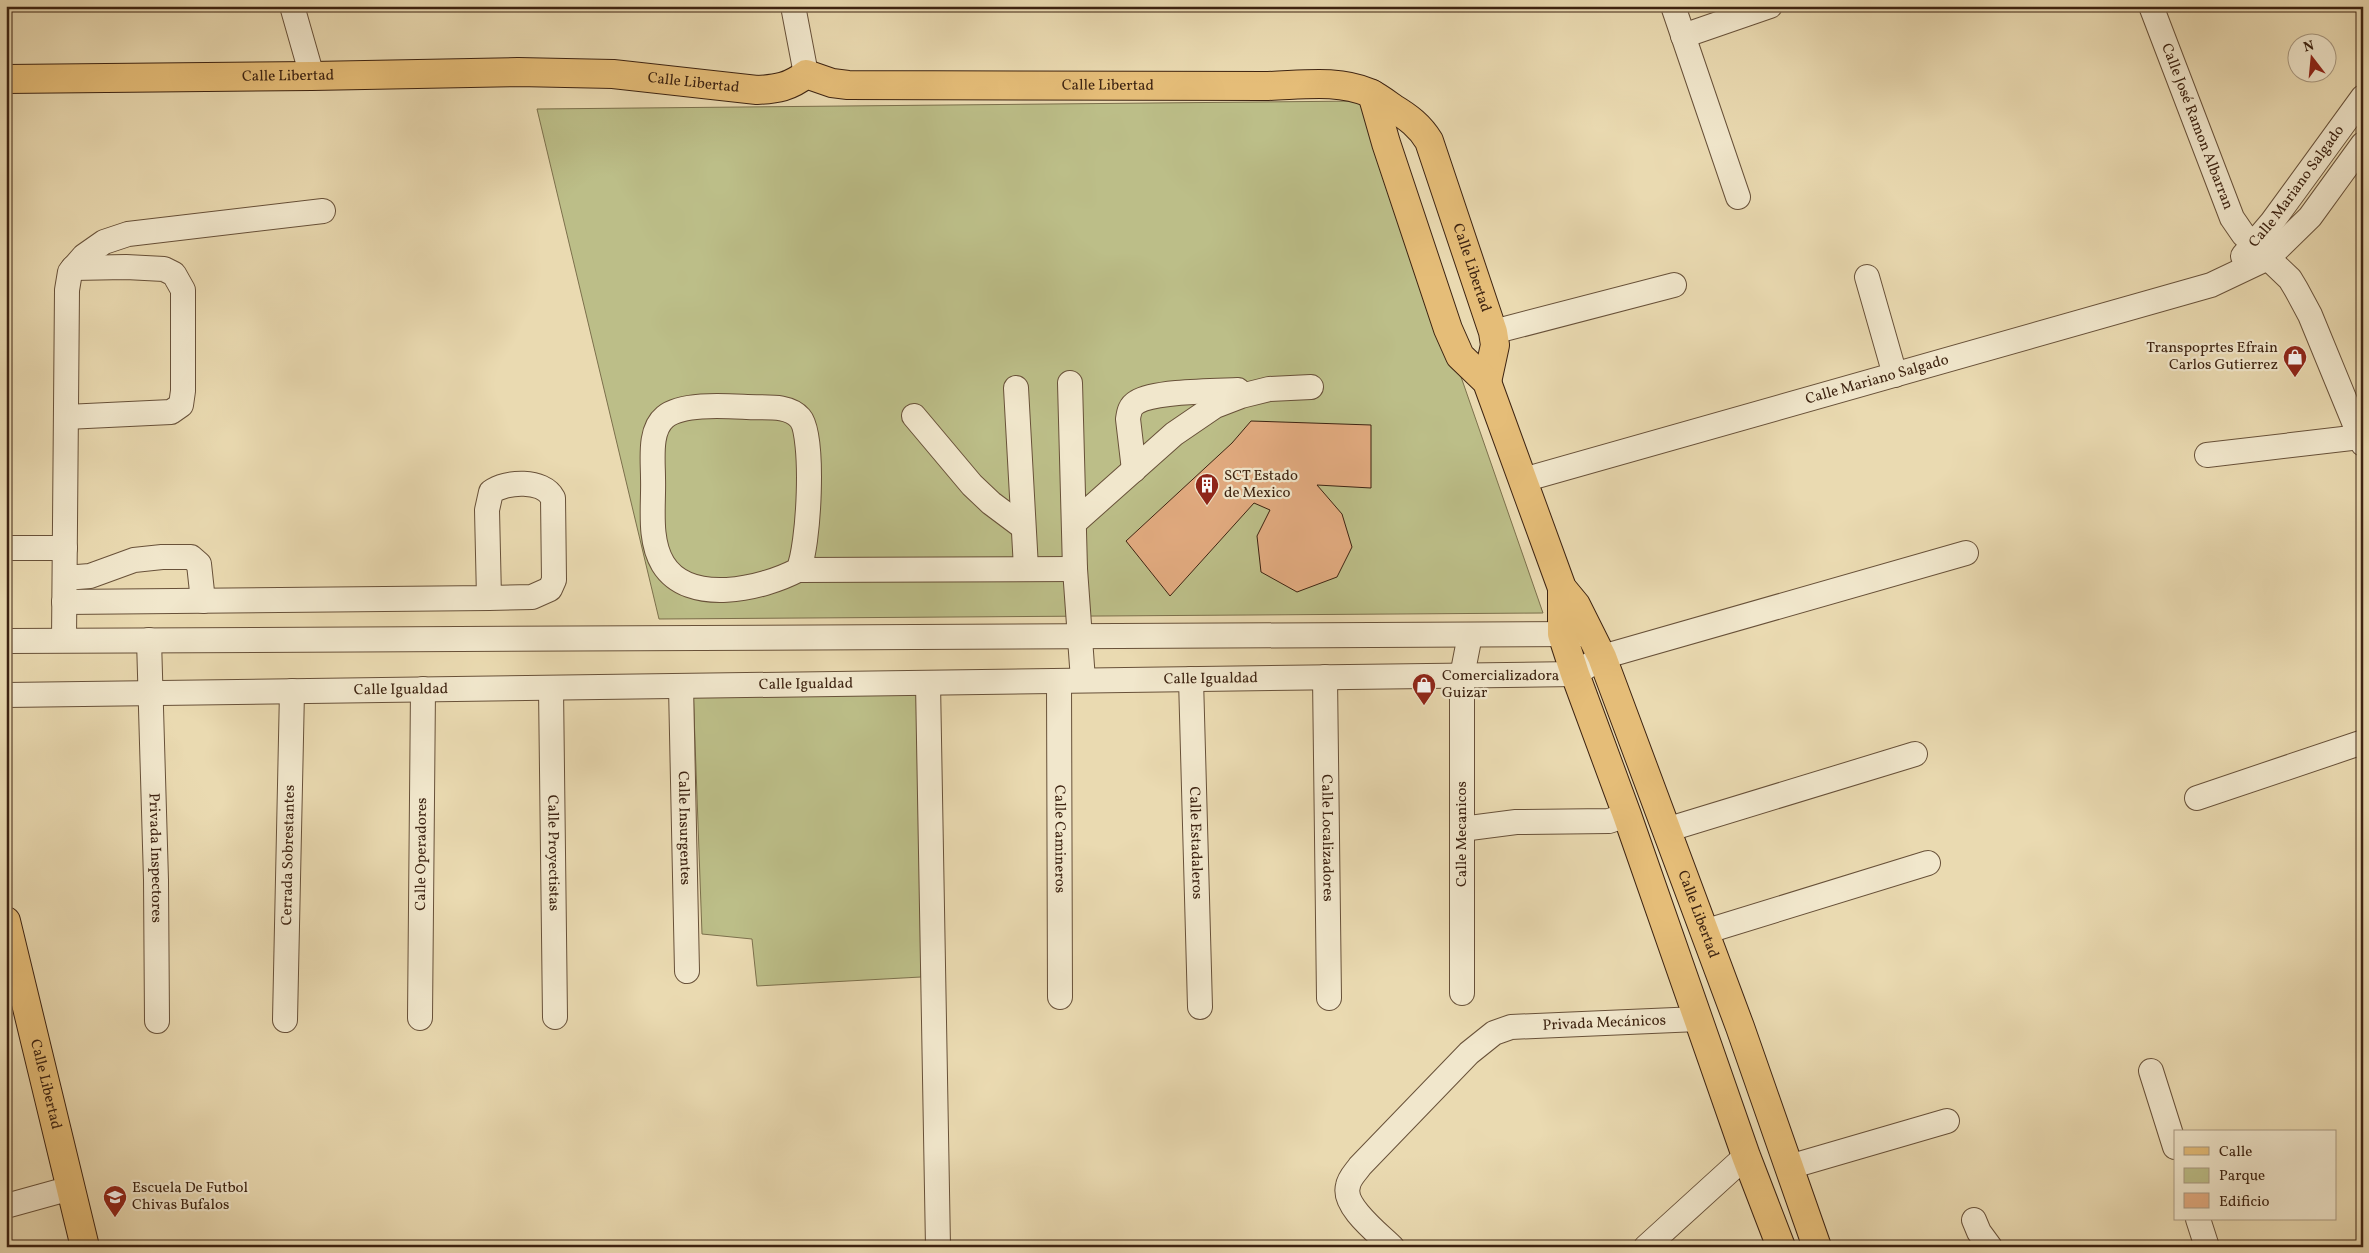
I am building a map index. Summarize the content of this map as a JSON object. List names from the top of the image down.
{
  "streets": {
    "main road": ["Calle Libertad"],
    "street": [
      "Calle José Ramon Albarran",
      "Calle Mariano Salgado",
      "Calle Igualdad",
      "Calle Insurgentes",
      "Calle Mecanicos",
      "Calle Localizadores",
      "Calle Camineros",
      "Calle Estadaleros",
      "Calle Proyectistas",
      "Calle Operadores",
      "Cerrada Sobrestantes",
      "Privada Inspectores",
      "Privada Mecánicos"
    ]
  },
  "crossings": [
    ["Calle Libertad", "Calle Mariano Salgado"],
    ["Calle Libertad", "Calle Igualdad"],
    ["Calle Libertad", "Privada Mecánicos"],
    ["Calle José Ramon Albarran", "Calle Mariano Salgado"],
    ["Calle Igualdad", "Calle Insurgentes"],
    ["Calle Igualdad", "Calle Mecanicos"],
    ["Calle Igualdad", "Calle Localizadores"],
    ["Calle Igualdad", "Calle Camineros"],
    ["Calle Igualdad", "Calle Estadaleros"],
    ["Calle Igualdad", "Calle Proyectistas"],
    ["Calle Igualdad", "Calle Operadores"],
    ["Calle Igualdad", "Cerrada Sobrestantes"],
    ["Calle Igualdad", "Privada Inspectores"]
  ],
  "places": {
    "shop": ["Transpoprtes Efrain Carlos Gutierrez", "Comercializadora Guizar"],
    "building": ["SCT Estado de Mexico"],
    "school or university": ["Escuela De Futbol Chivas Bufalos"]
  },
  "legend": ["Calle", "Parque", "Edificio"],
  "north": "top"
}
